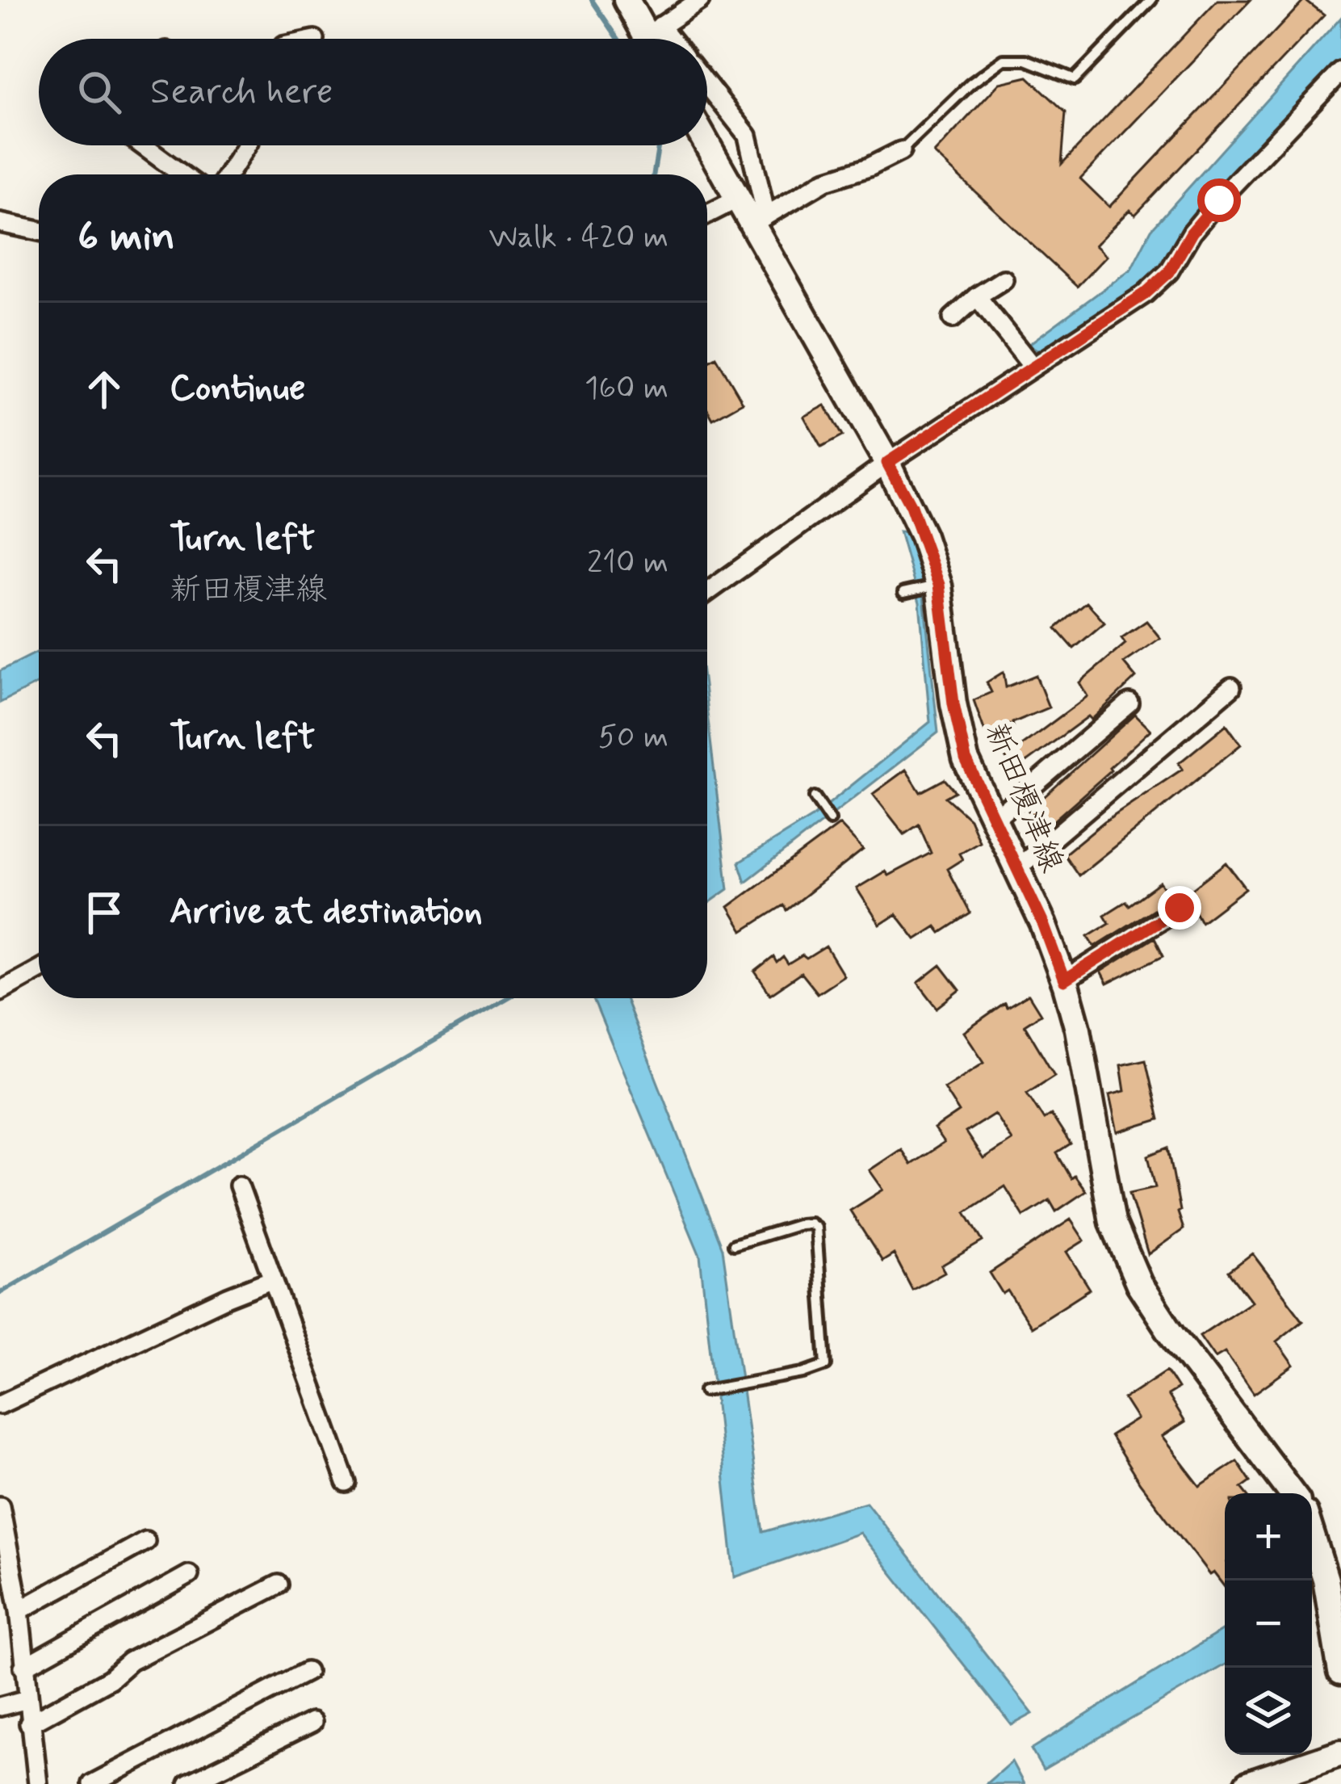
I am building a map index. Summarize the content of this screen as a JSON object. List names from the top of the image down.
{
  "streets": {
    "main road": ["新田榎津線"]
  },
  "page": {
    "search": "Search here",
    "heading": ["6 min", "Walk · 420 m"],
    "list": [
      ["Continue", "160 m"],
      ["Turn left", "新田榎津線", "210 m"],
      ["Turn left", "50 m"],
      "Arrive at destination"
    ],
    "map_buttons": ["+", "−"]
  }
}
